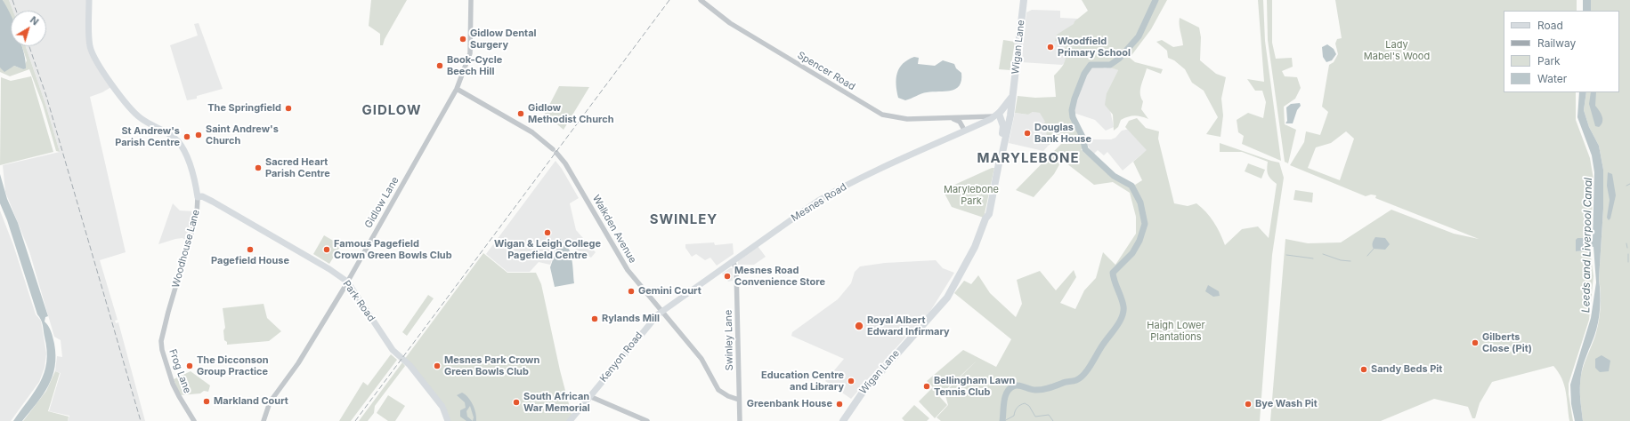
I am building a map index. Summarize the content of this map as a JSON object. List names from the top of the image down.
{
  "streets": {
    "highway": ["Wigan Lane"],
    "main road": [
      "Mesnes Road",
      "Woodhouse Lane",
      "Park Road",
      "Kenyon Road"
    ],
    "street": [
      "Spencer Road",
      "Gidlow Lane",
      "Walkden Avenue",
      "Swinley Lane",
      "Frog Lane"
    ]
  },
  "crossings": [
    ["Wigan Lane", "Spencer Road"],
    ["Wigan Lane", "Mesnes Road"],
    ["Spencer Road", "Mesnes Road"],
    ["Gidlow Lane", "Walkden Avenue"],
    ["Gidlow Lane", "Park Road"],
    ["Mesnes Road", "Walkden Avenue"],
    ["Mesnes Road", "Swinley Lane"],
    ["Mesnes Road", "Kenyon Road"],
    ["Walkden Avenue", "Swinley Lane"],
    ["Walkden Avenue", "Kenyon Road"],
    ["Woodhouse Lane", "Park Road"],
    ["Woodhouse Lane", "Frog Lane"]
  ],
  "districts": ["GIDLOW", "MARYLEBONE", "SWINLEY"],
  "water": ["Leeds and Liverpool Canal"],
  "parks": ["Lady Mabel's Wood", "Marylebone Park", "Haigh Lower Plantations"],
  "places": [
    "Gidlow Dental Surgery",
    "Woodfield Primary School",
    "Book-Cycle Beech Hill",
    "The Springfield",
    "Gidlow Methodist Church",
    "Douglas Bank House",
    "Saint Andrew's Church",
    "St Andrew's Parish Centre",
    "Sacred Heart Parish Centre",
    "Wigan & Leigh College Pagefield Centre",
    "Pagefield House",
    "Famous Pagefield Crown Green Bowls Club",
    "Mesnes Road Convenience Store",
    "Gemini Court",
    "Rylands Mill",
    "Royal Albert Edward Infirmary",
    "Gilberts Close (Pit)",
    "The Dicconson Group Practice",
    "Mesnes Park Crown Green Bowls Club",
    "Sandy Beds Pit",
    "Education Centre and Library",
    "Bellingham Lawn Tennis Club",
    "Markland Court",
    "South African War Memorial",
    "Greenbank House",
    "Bye Wash Pit"
  ],
  "legend": [
    "Road",
    "Railway",
    "Park",
    "Water"
  ],
  "north": "top right"
}
